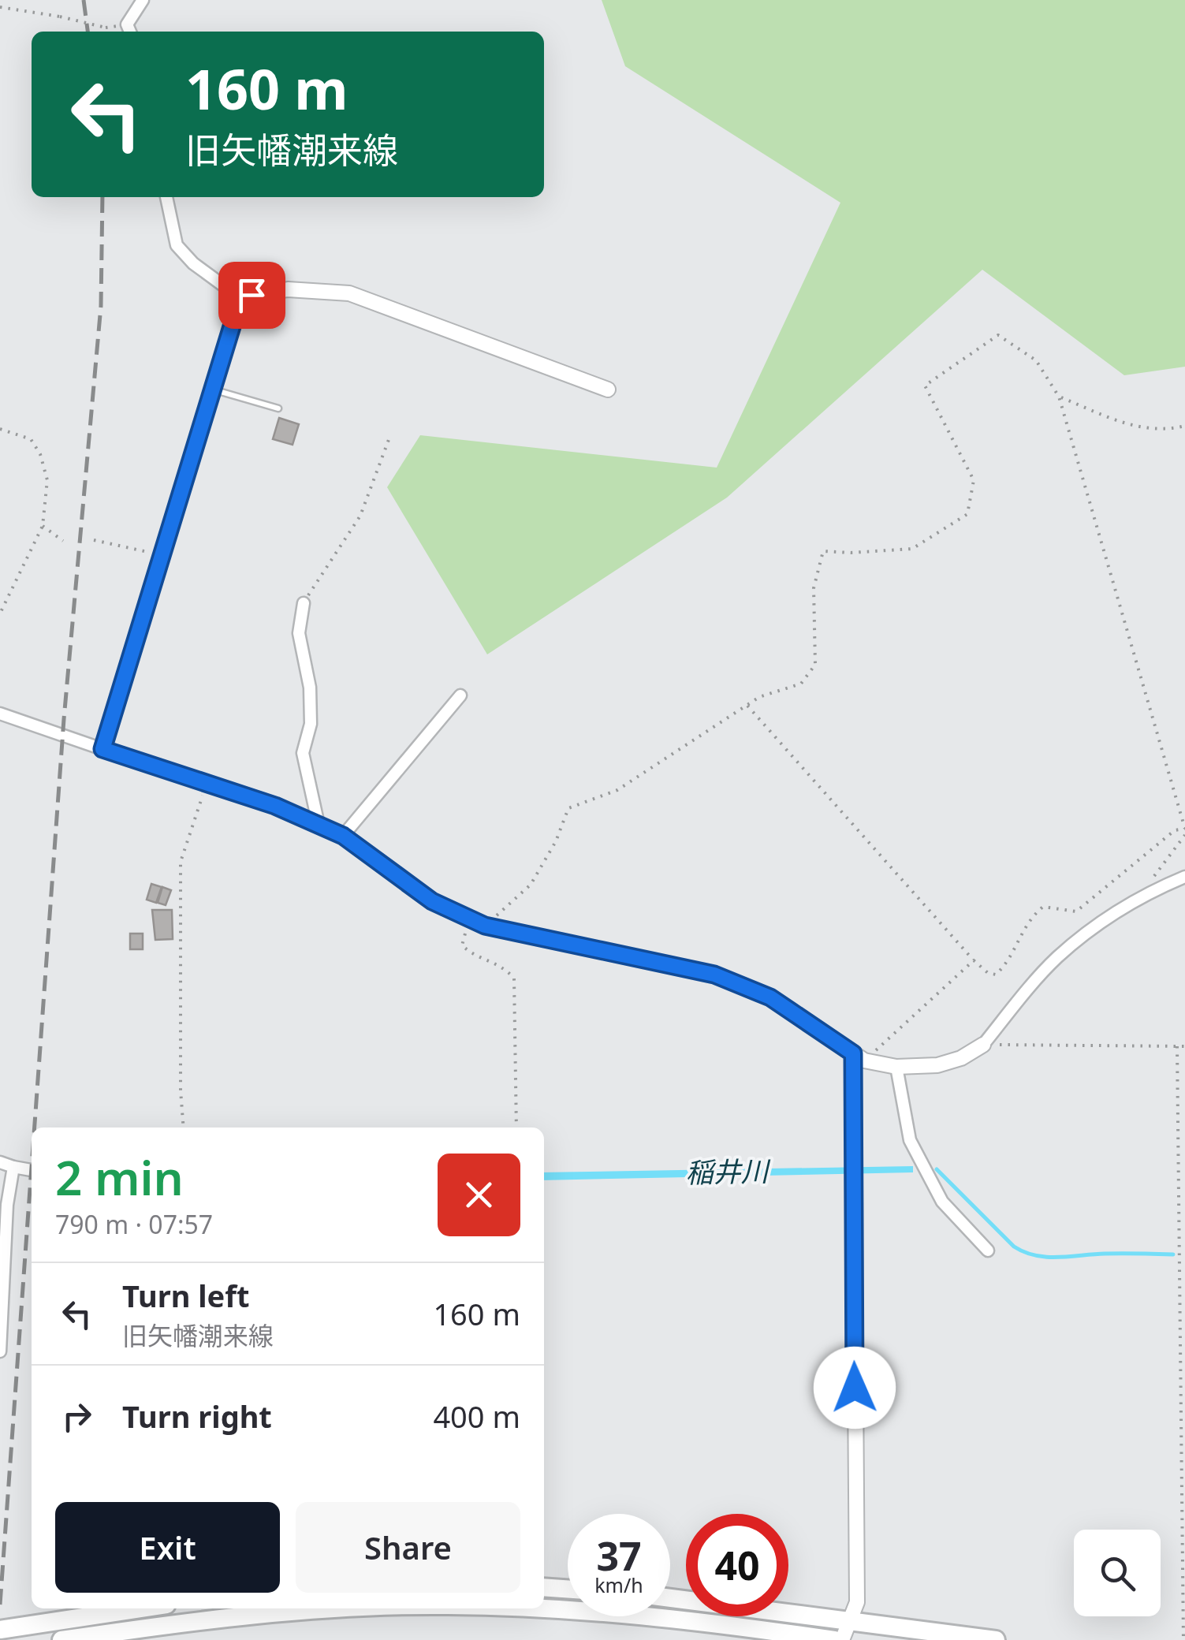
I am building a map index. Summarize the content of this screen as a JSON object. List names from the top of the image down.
{
  "water": ["稲井川"],
  "page": {
    "turn": ["160 m", "旧矢幡潮来線"],
    "heading": ["2 min", "790 m · 07:57"],
    "list": [
      {
        "name": "Turn left",
        "note": "旧矢幡潮来線",
        "value": "160 m"
      },
      {
        "name": "Turn right",
        "value": "400 m"
      }
    ],
    "buttons": ["Exit", "Share"],
    "speed": "37 km/h",
    "limit": "40"
  }
}
